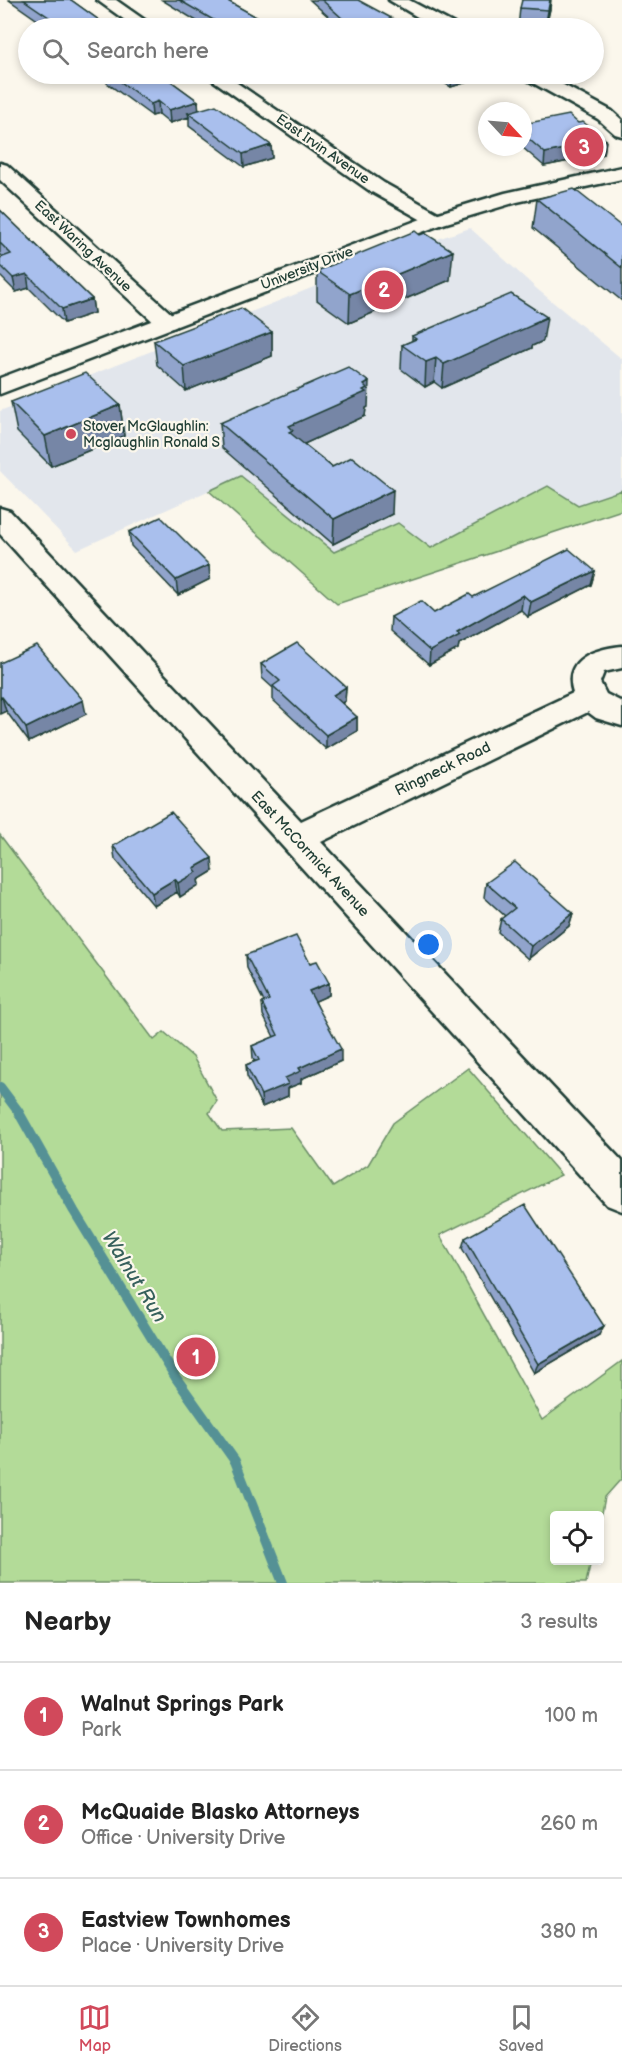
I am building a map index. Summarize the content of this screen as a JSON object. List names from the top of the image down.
{
  "streets": {
    "street": [
      "East Irvin Avenue",
      "East Waring Avenue",
      "University Drive",
      "Ringneck Road",
      "East McCormick Avenue"
    ]
  },
  "crossings": [
    ["East Irvin Avenue", "University Drive"],
    ["East Waring Avenue", "University Drive"],
    ["Ringneck Road", "East McCormick Avenue"]
  ],
  "water": ["Walnut Run"],
  "places": ["Stover McGlaughlin: Mcglaughlin Ronald S"],
  "north": "bottom right",
  "page": {
    "search": "Search here",
    "pins": ["3", "2", "1"],
    "heading": ["Nearby", "3 results"],
    "list": [
      {
        "mark": "1",
        "name": "Walnut Springs Park",
        "note": "Park",
        "value": "100 m"
      },
      {
        "mark": "2",
        "name": "McQuaide Blasko Attorneys",
        "note": "Office · University Drive",
        "value": "260 m"
      },
      {
        "mark": "3",
        "name": "Eastview Townhomes",
        "note": "Place · University Drive",
        "value": "380 m"
      }
    ],
    "nav": ["Map", "Directions", "Saved"]
  }
}
